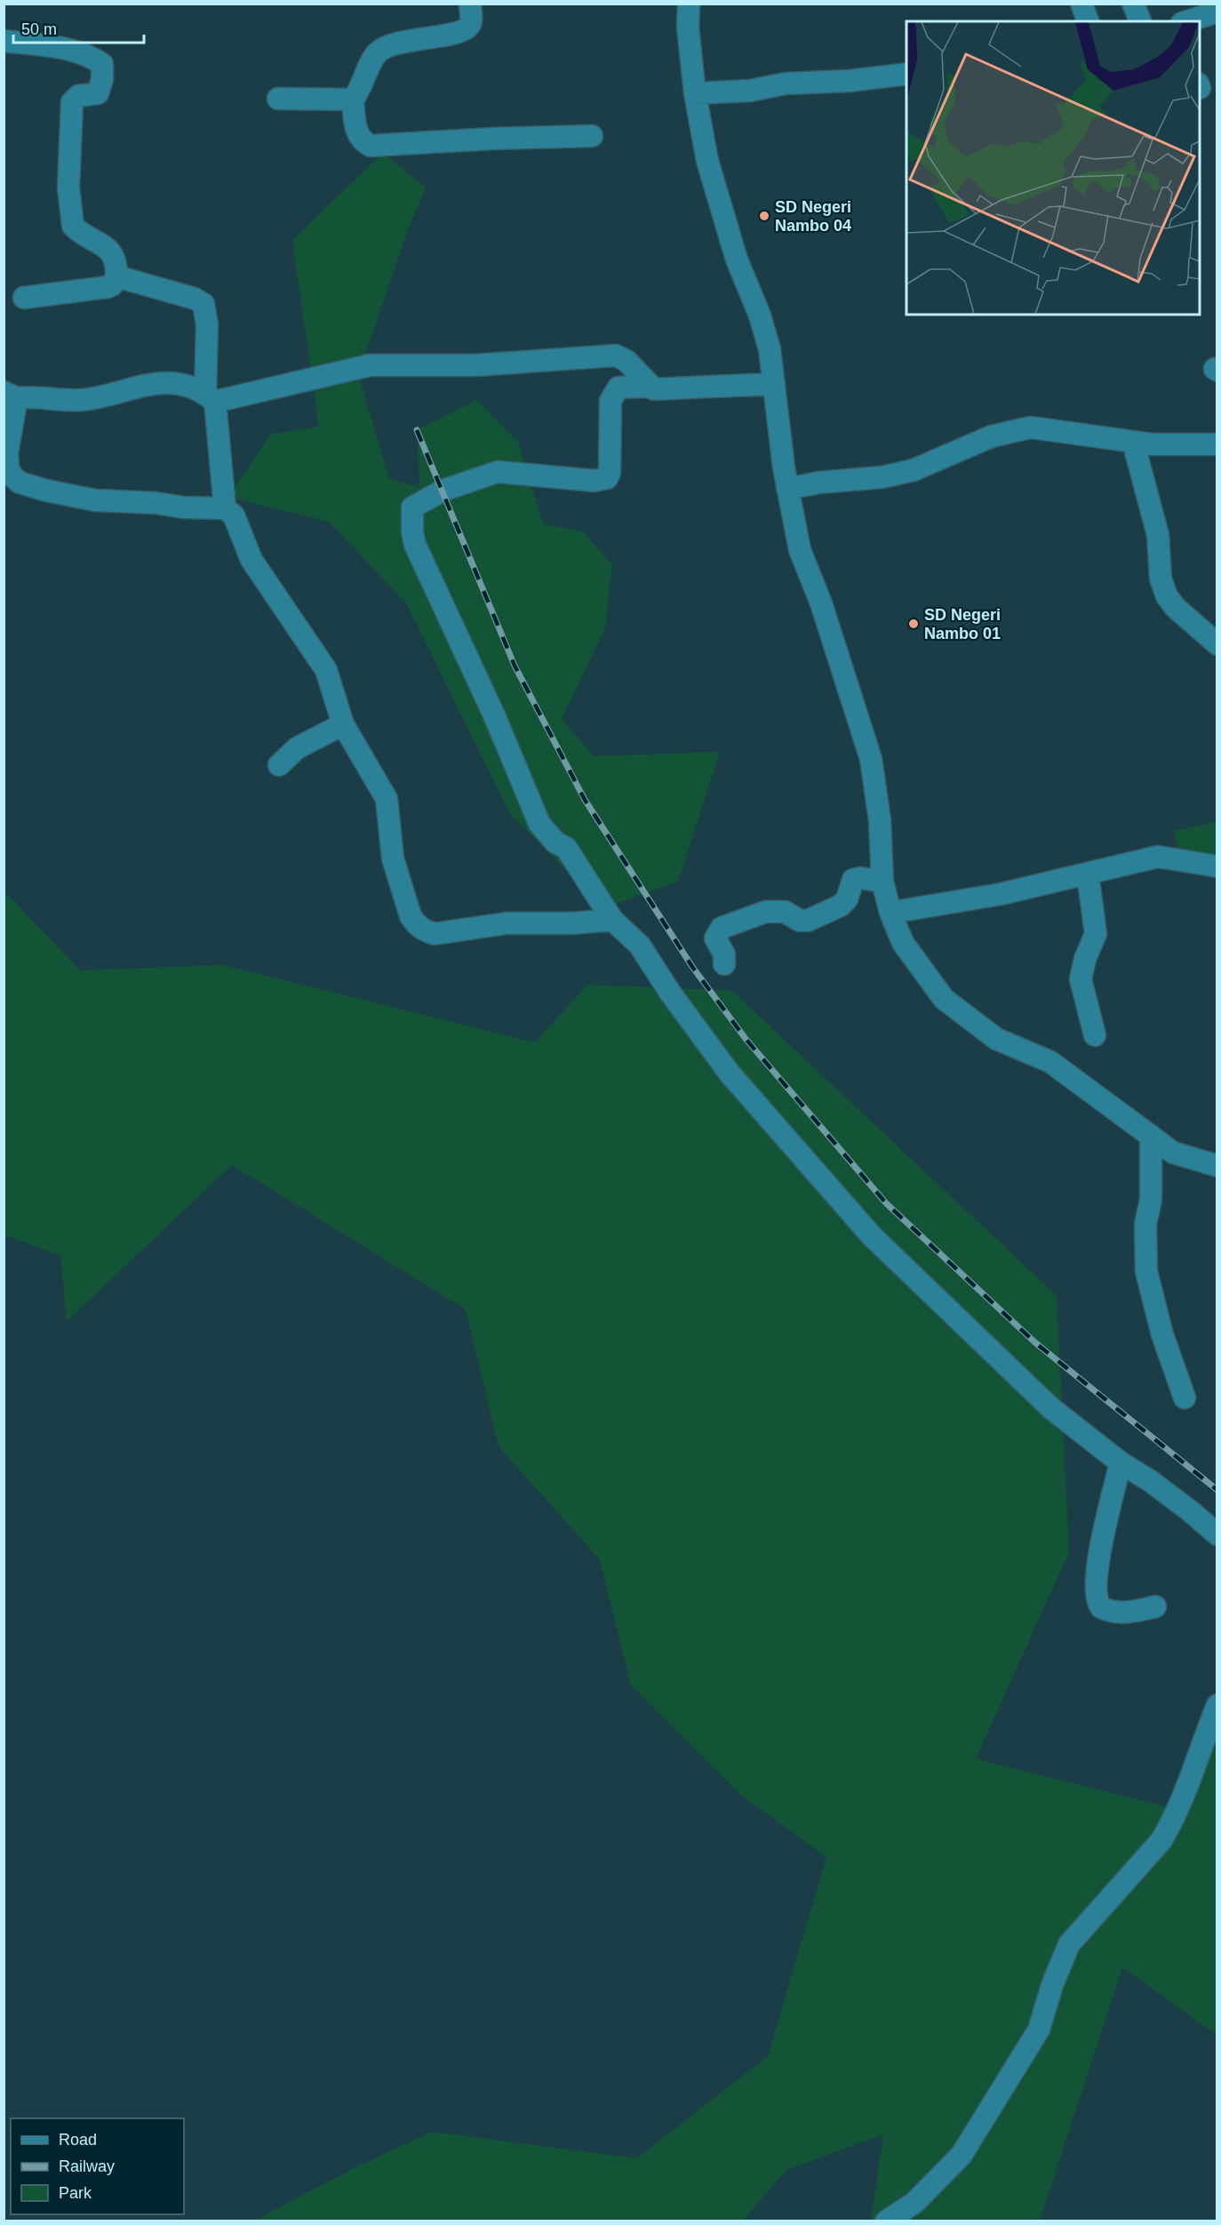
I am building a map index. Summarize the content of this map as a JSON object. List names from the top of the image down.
{
  "places": ["SD Negeri Nambo 04", "SD Negeri Nambo 01"],
  "legend": ["Road", "Railway", "Park"],
  "scale_bar": "50 m"
}
